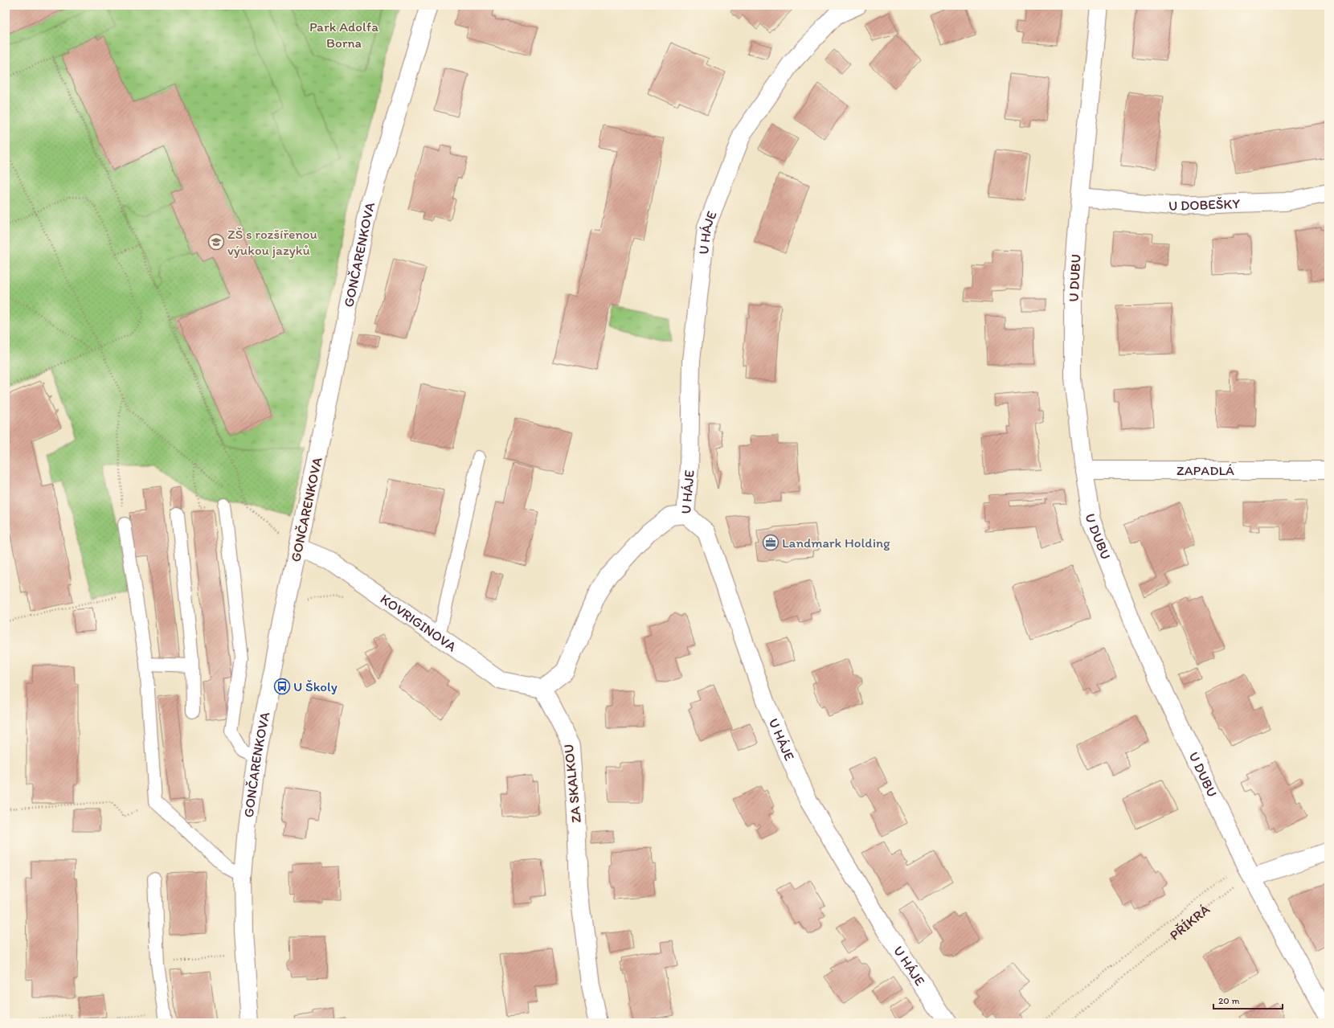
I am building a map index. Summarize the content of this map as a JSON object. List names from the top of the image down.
{
  "streets": {
    "street": [
      "U DOBEŠKY",
      "U HÁJE",
      "GONČARENKOVA",
      "U DUBU",
      "ZAPADLÁ",
      "KOVRIGINOVA",
      "ZA SKALKOU"
    ],
    "path": ["PŘÍKRÁ"]
  },
  "crossings": [
    ["U DOBEŠKY", "U DUBU"],
    ["GONČARENKOVA", "KOVRIGINOVA"],
    ["U DUBU", "ZAPADLÁ"],
    ["U DUBU", "PŘÍKRÁ"],
    ["KOVRIGINOVA", "ZA SKALKOU"]
  ],
  "parks": ["Park Adolfa Borna"],
  "places": {
    "school or university": ["ZŠ s rozšířenou výukou jazyků"],
    "office": ["Landmark Holding"],
    "bus stop": ["U Školy"]
  },
  "scale_bar": "20 m"
}
